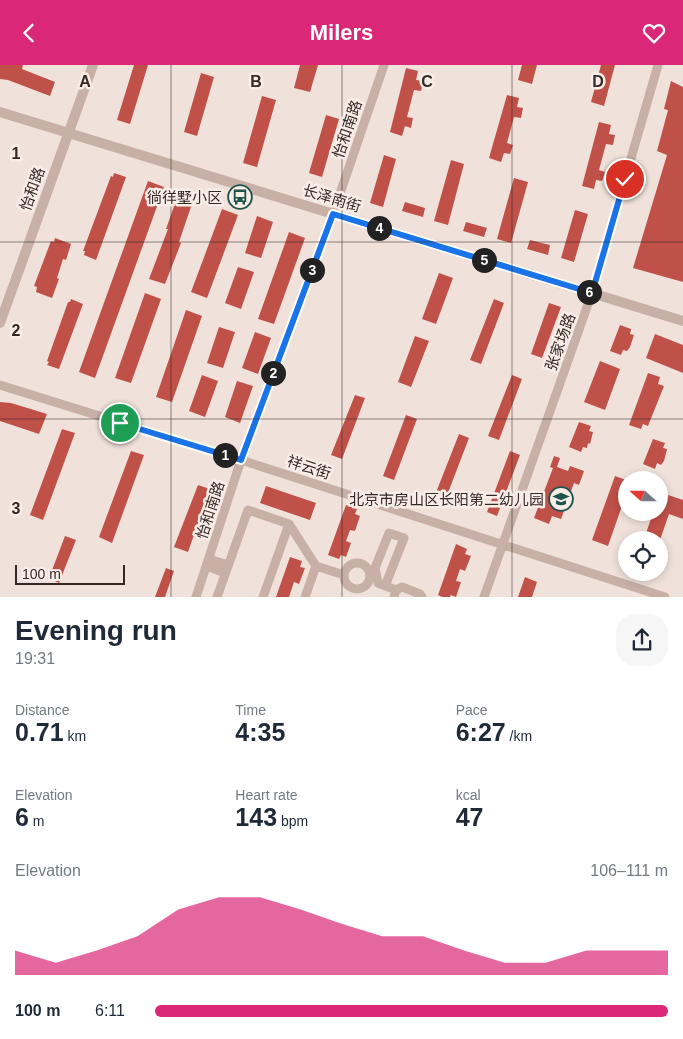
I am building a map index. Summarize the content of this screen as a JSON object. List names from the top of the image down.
{
  "streets": {
    "street": [
      "怡和南路",
      "怡和路",
      "长泽南街",
      "张家场路",
      "祥云街"
    ]
  },
  "crossings": [
    ["怡和南路", "长泽南街"],
    ["怡和南路", "祥云街"],
    ["怡和路", "长泽南街"],
    ["长泽南街", "张家场路"],
    ["张家场路", "祥云街"]
  ],
  "places": {
    "bus stop": ["徜徉墅小区"],
    "school or university": ["北京市房山区长阳第二幼儿园"]
  },
  "scale_bar": "100 m",
  "north": "left",
  "page": {
    "header": "Milers",
    "pins": [
      "4",
      "5",
      "3",
      "6",
      "2",
      "1"
    ],
    "scale": "100 m",
    "heading": ["Evening run", "19:31"],
    "stats": [
      ["Distance", "0.71 km"],
      ["Time", "4:35"],
      ["Pace", "6:27 /km"],
      ["Elevation", "6 m"],
      ["Heart rate", "143 bpm"],
      ["kcal", "47"]
    ],
    "chart": ["Elevation", "106–111 m"],
    "list": [
      {
        "name": "100 m",
        "note": "6:11"
      }
    ]
  },
  "grid": {
    "columns": [
      "A",
      "B",
      "C",
      "D"
    ],
    "rows": ["1", "2", "3"]
  }
}
